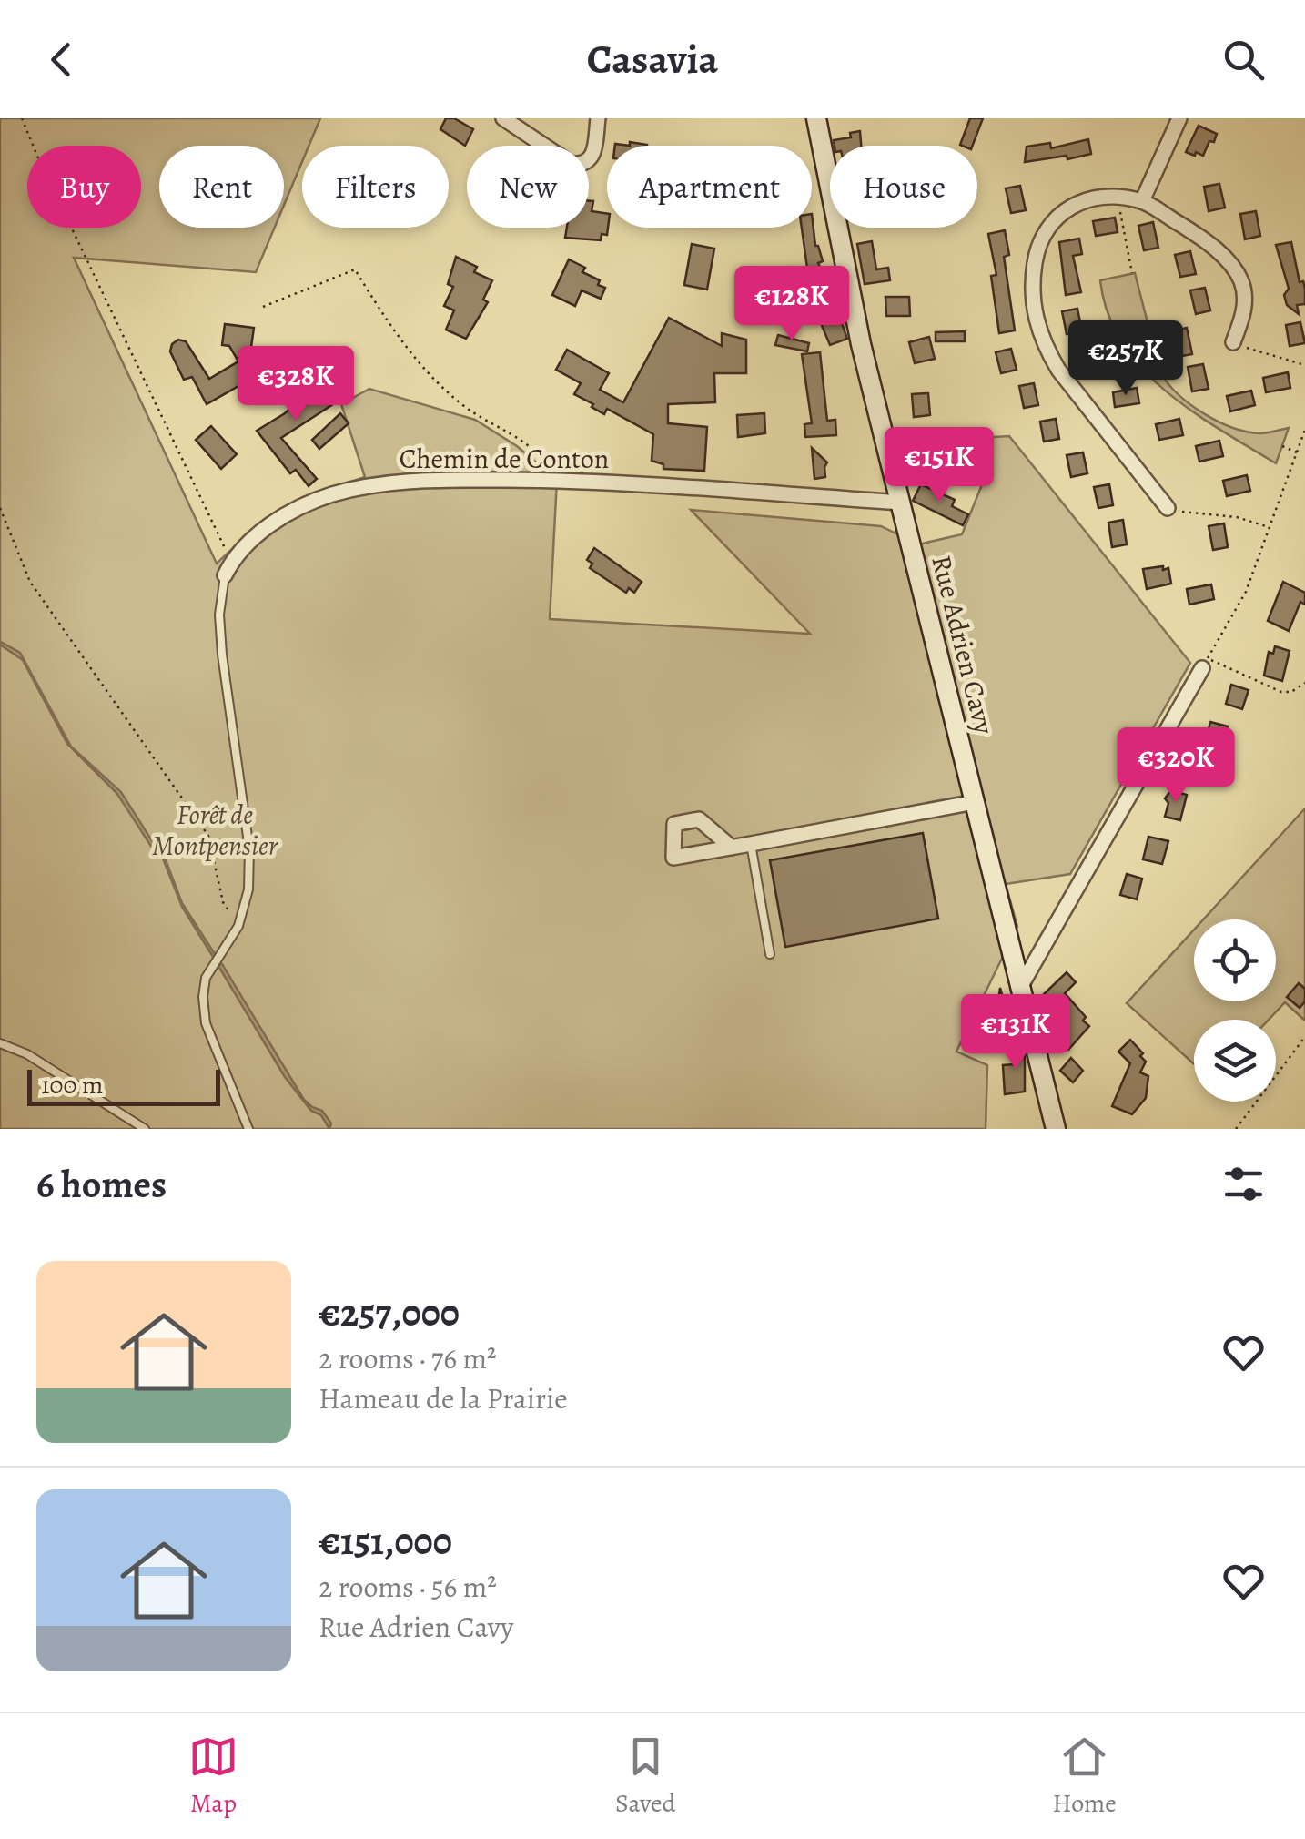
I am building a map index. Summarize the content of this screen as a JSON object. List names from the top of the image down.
{
  "streets": {
    "main road": ["Rue Adrien Cavy"],
    "street": ["Chemin de Conton"]
  },
  "crossings": [
    ["Chemin de Conton", "Rue Adrien Cavy"]
  ],
  "parks": ["Forêt de Montpensier"],
  "scale_bar": "100 m",
  "page": {
    "header": "Casavia",
    "chip": [
      "Buy",
      "Rent",
      "Filters",
      "New",
      "Apartment",
      "House"
    ],
    "price": [
      "€128K",
      "€257K",
      "€328K",
      "€151K",
      "€320K",
      "€131K"
    ],
    "scale": "100 m",
    "heading": "6 homes",
    "list": [
      {
        "name": "€257,000",
        "note": "2 rooms · 76 m² · Hameau de la Prairie"
      },
      {
        "name": "€151,000",
        "note": "2 rooms · 56 m² · Rue Adrien Cavy"
      }
    ],
    "tabs": ["Map", "Saved", "Home"]
  }
}
